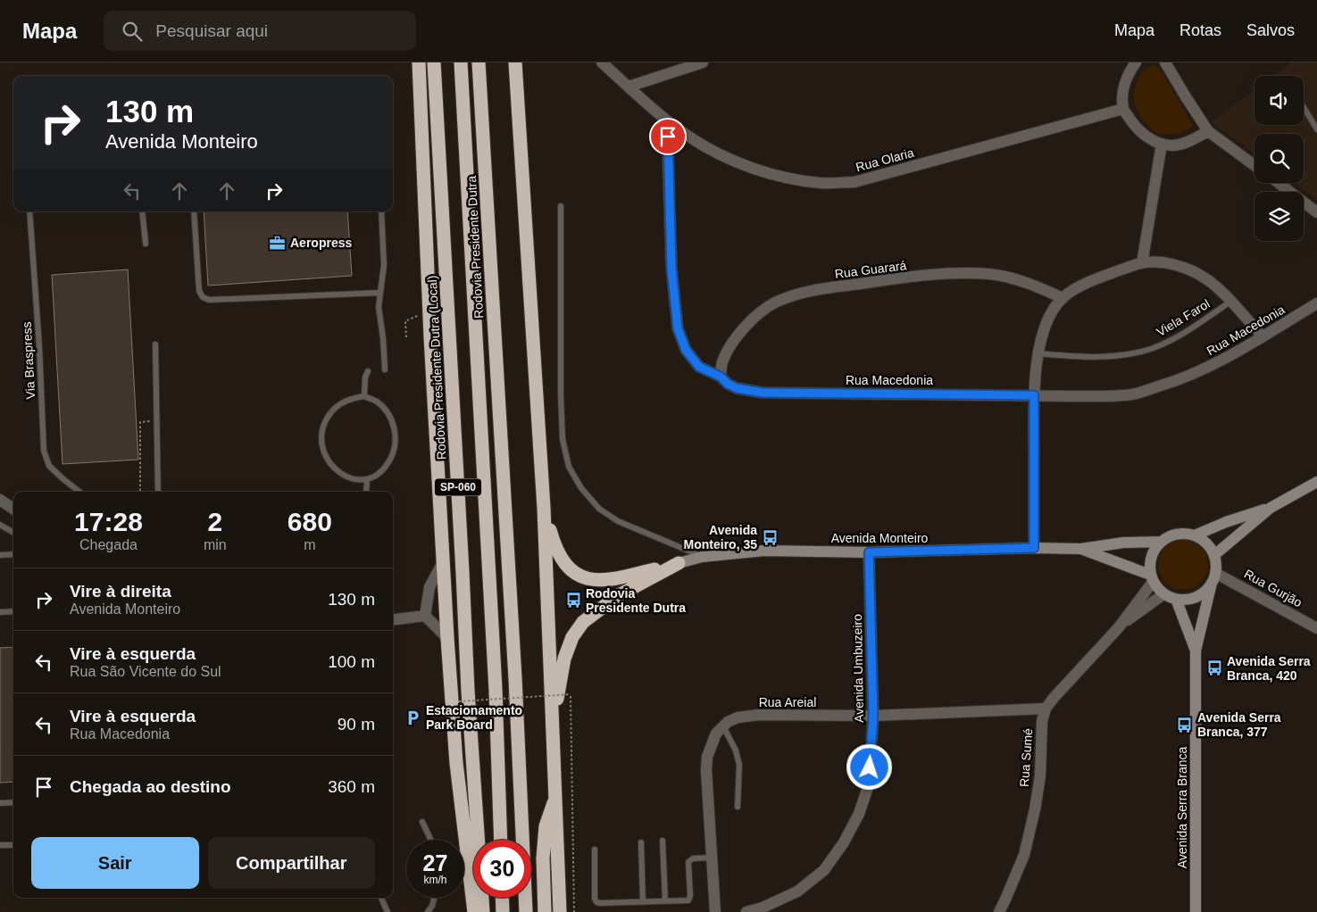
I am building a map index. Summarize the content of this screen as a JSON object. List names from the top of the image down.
{
  "streets": {
    "highway": ["Rodovia Presidente Dutra", "Rodovia Presidente Dutra (Local)", "SP-060"],
    "street": [
      "Rua Olaria",
      "Rua Guarará",
      "Rua Macedonia",
      "Avenida Monteiro",
      "Rua Gurjão",
      "Avenida Umbuzeiro",
      "Rua Areial",
      "Rua Sumé",
      "Avenida Serra Branca"
    ],
    "lane": ["Viela Farol", "Via Braspress"]
  },
  "crossings": [
    ["Rua Olaria", "Rua Macedonia"],
    ["Rua Guarará", "Rua Macedonia"],
    ["Avenida Monteiro", "Rua Gurjão"],
    ["Avenida Monteiro", "Avenida Umbuzeiro"],
    ["Avenida Monteiro", "Avenida Serra Branca"],
    ["Rua Gurjão", "Avenida Serra Branca"],
    ["Avenida Umbuzeiro", "Rua Areial"],
    ["Rua Areial", "Rua Sumé"]
  ],
  "places": {
    "office": ["Aeropress"],
    "bus stop": [
      "Avenida Monteiro, 35",
      "Rodovia Presidente Dutra",
      "Avenida Serra Branca, 420",
      "Avenida Serra Branca, 377"
    ],
    "parking": ["Estacionamento Park Board"]
  },
  "page": {
    "header": "Mapa",
    "search": "Pesquisar aqui",
    "nav": ["Mapa", "Rotas", "Salvos"],
    "turn": ["130 m", "Avenida Monteiro"],
    "eta": [
      "17:28",
      "Chegada",
      "2",
      "min",
      "680",
      "m"
    ],
    "list": [
      {
        "name": "Vire à direita",
        "note": "Avenida Monteiro",
        "value": "130 m"
      },
      {
        "name": "Vire à esquerda",
        "note": "Rua São Vicente do Sul",
        "value": "100 m"
      },
      {
        "name": "Vire à esquerda",
        "note": "Rua Macedonia",
        "value": "90 m"
      },
      {
        "name": "Chegada ao destino",
        "value": "360 m"
      }
    ],
    "buttons": ["Sair", "Compartilhar"],
    "speed": "27 km/h",
    "limit": "30"
  }
}
